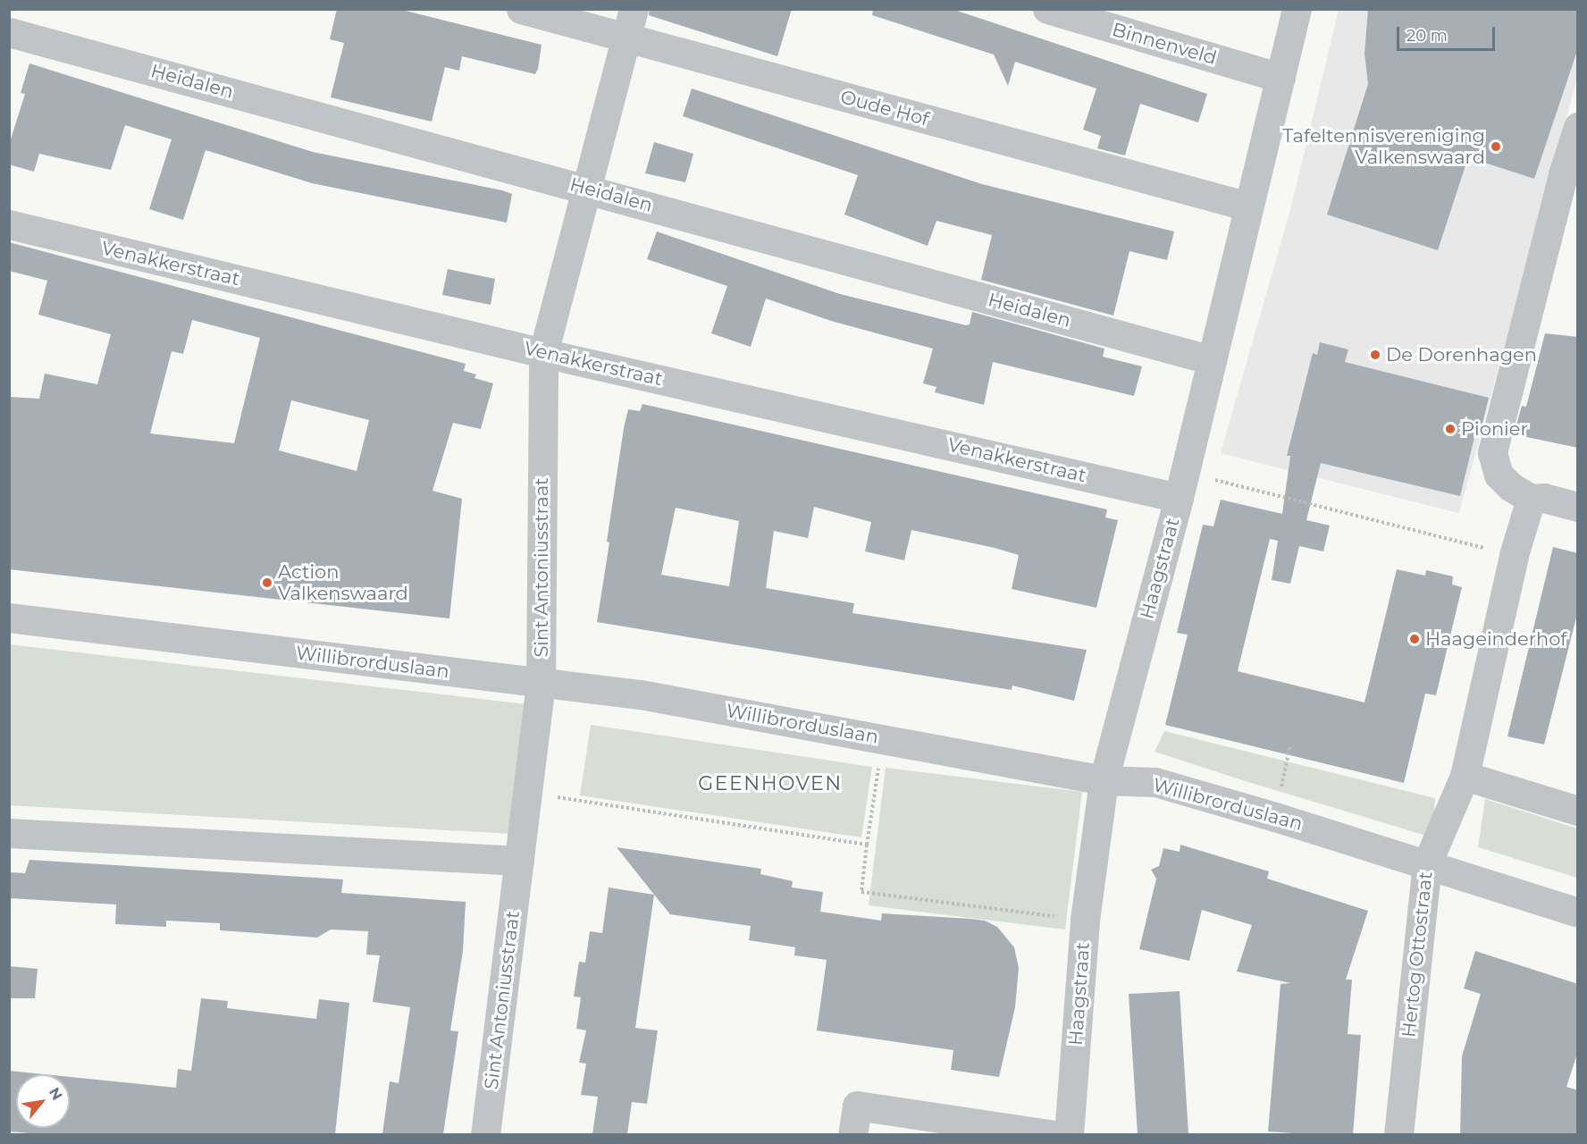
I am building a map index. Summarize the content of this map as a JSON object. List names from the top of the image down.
{
  "streets": {
    "street": [
      "Binnenveld",
      "Heidalen",
      "Oude Hof",
      "Venakkerstraat",
      "Sint Antoniusstraat",
      "Haagstraat",
      "Willibrorduslaan",
      "Hertog Ottostraat"
    ]
  },
  "crossings": [
    ["Binnenveld", "Haagstraat"],
    ["Heidalen", "Sint Antoniusstraat"],
    ["Heidalen", "Haagstraat"],
    ["Oude Hof", "Sint Antoniusstraat"],
    ["Oude Hof", "Haagstraat"],
    ["Venakkerstraat", "Sint Antoniusstraat"],
    ["Venakkerstraat", "Haagstraat"],
    ["Sint Antoniusstraat", "Willibrorduslaan"],
    ["Haagstraat", "Willibrorduslaan"],
    ["Willibrorduslaan", "Hertog Ottostraat"]
  ],
  "districts": ["GEENHOVEN"],
  "places": [
    "Tafeltennisvereniging Valkenswaard",
    "De Dorenhagen",
    "Pionier",
    "Action Valkenswaard",
    "Haageinderhof"
  ],
  "scale_bar": "20 m",
  "north": "top right"
}
